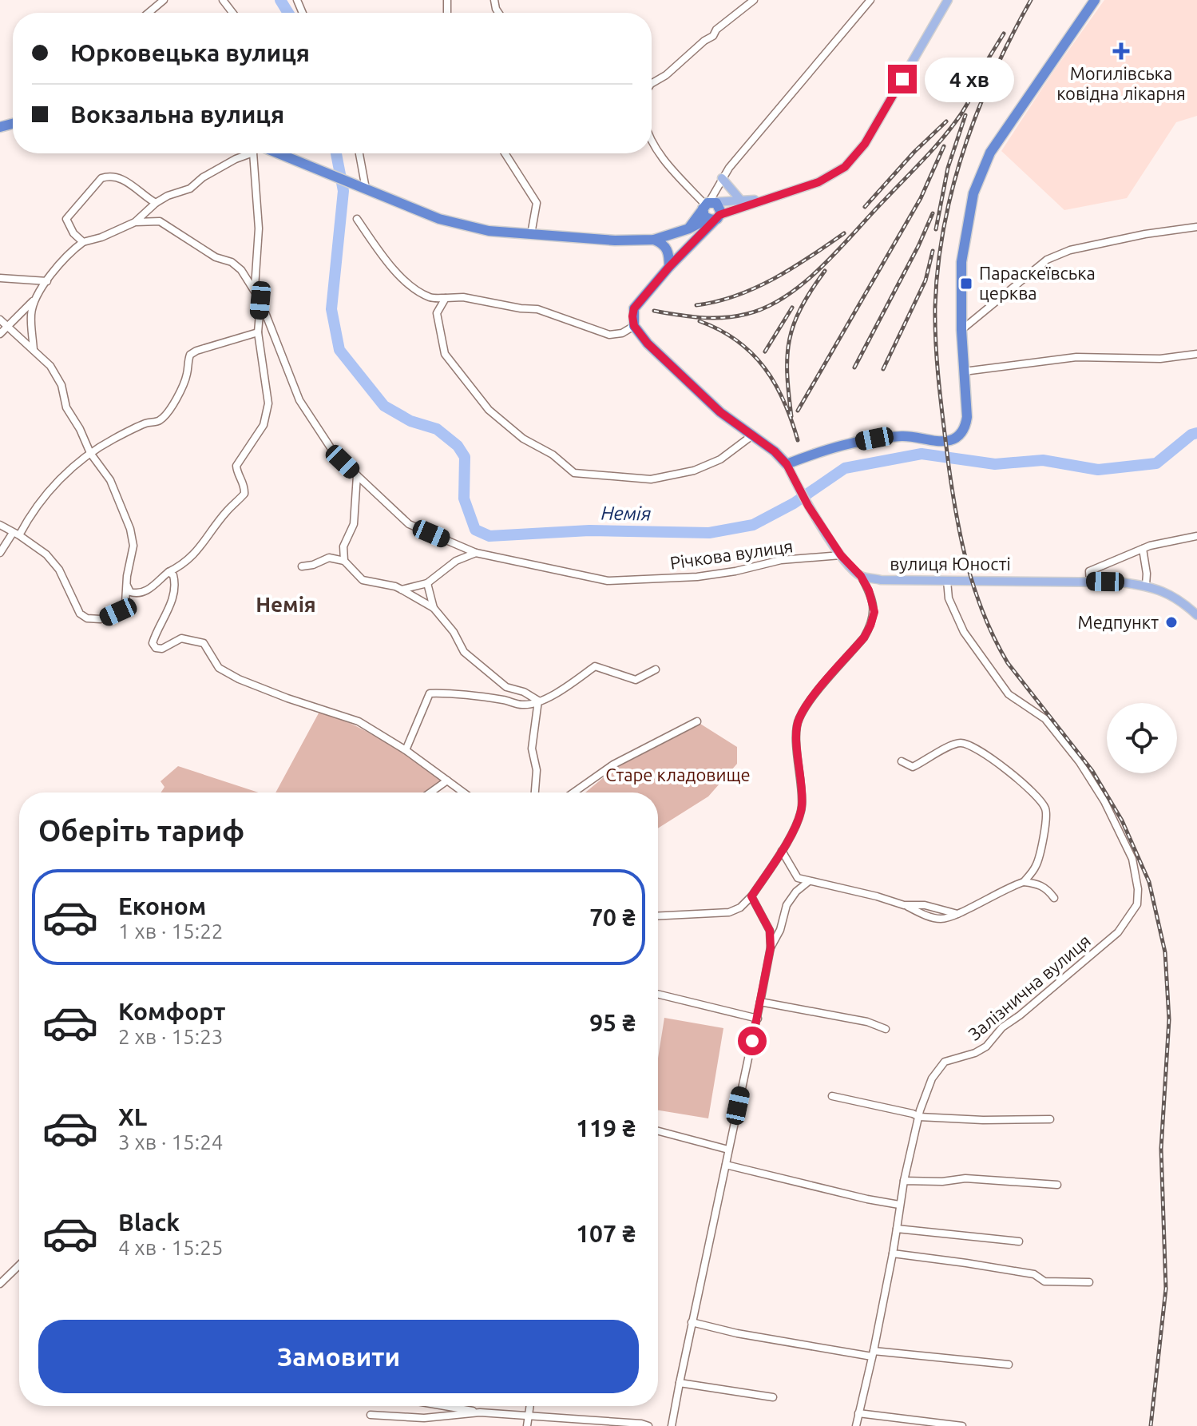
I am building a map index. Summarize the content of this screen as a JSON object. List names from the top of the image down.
{
  "streets": {
    "main road": ["вулиця Юності"],
    "street": ["Річкова вулиця", "Залізнична вулиця"]
  },
  "crossings": [
    ["вулиця Юності", "Залізнична вулиця"]
  ],
  "districts": ["Немія"],
  "water": ["Немія"],
  "parks": ["Старе кладовище"],
  "places": {
    "health": ["Могилівська ковідна лікарня"],
    "transit": ["Параскеївська церква"],
    "other": ["Медпункт"]
  },
  "page": {
    "banner": ["Юрковецька вулиця", "Вокзальна вулиця"],
    "bubble": "4 хв",
    "heading": "Оберіть тариф",
    "list": [
      {
        "name": "Економ",
        "note": "1 хв · 15:22",
        "value": "70 ₴"
      },
      {
        "name": "Комфорт",
        "note": "2 хв · 15:23",
        "value": "95 ₴"
      },
      {
        "name": "XL",
        "note": "3 хв · 15:24",
        "value": "119 ₴"
      },
      {
        "name": "Black",
        "note": "4 хв · 15:25",
        "value": "107 ₴"
      }
    ],
    "buttons": "Замовити"
  }
}
